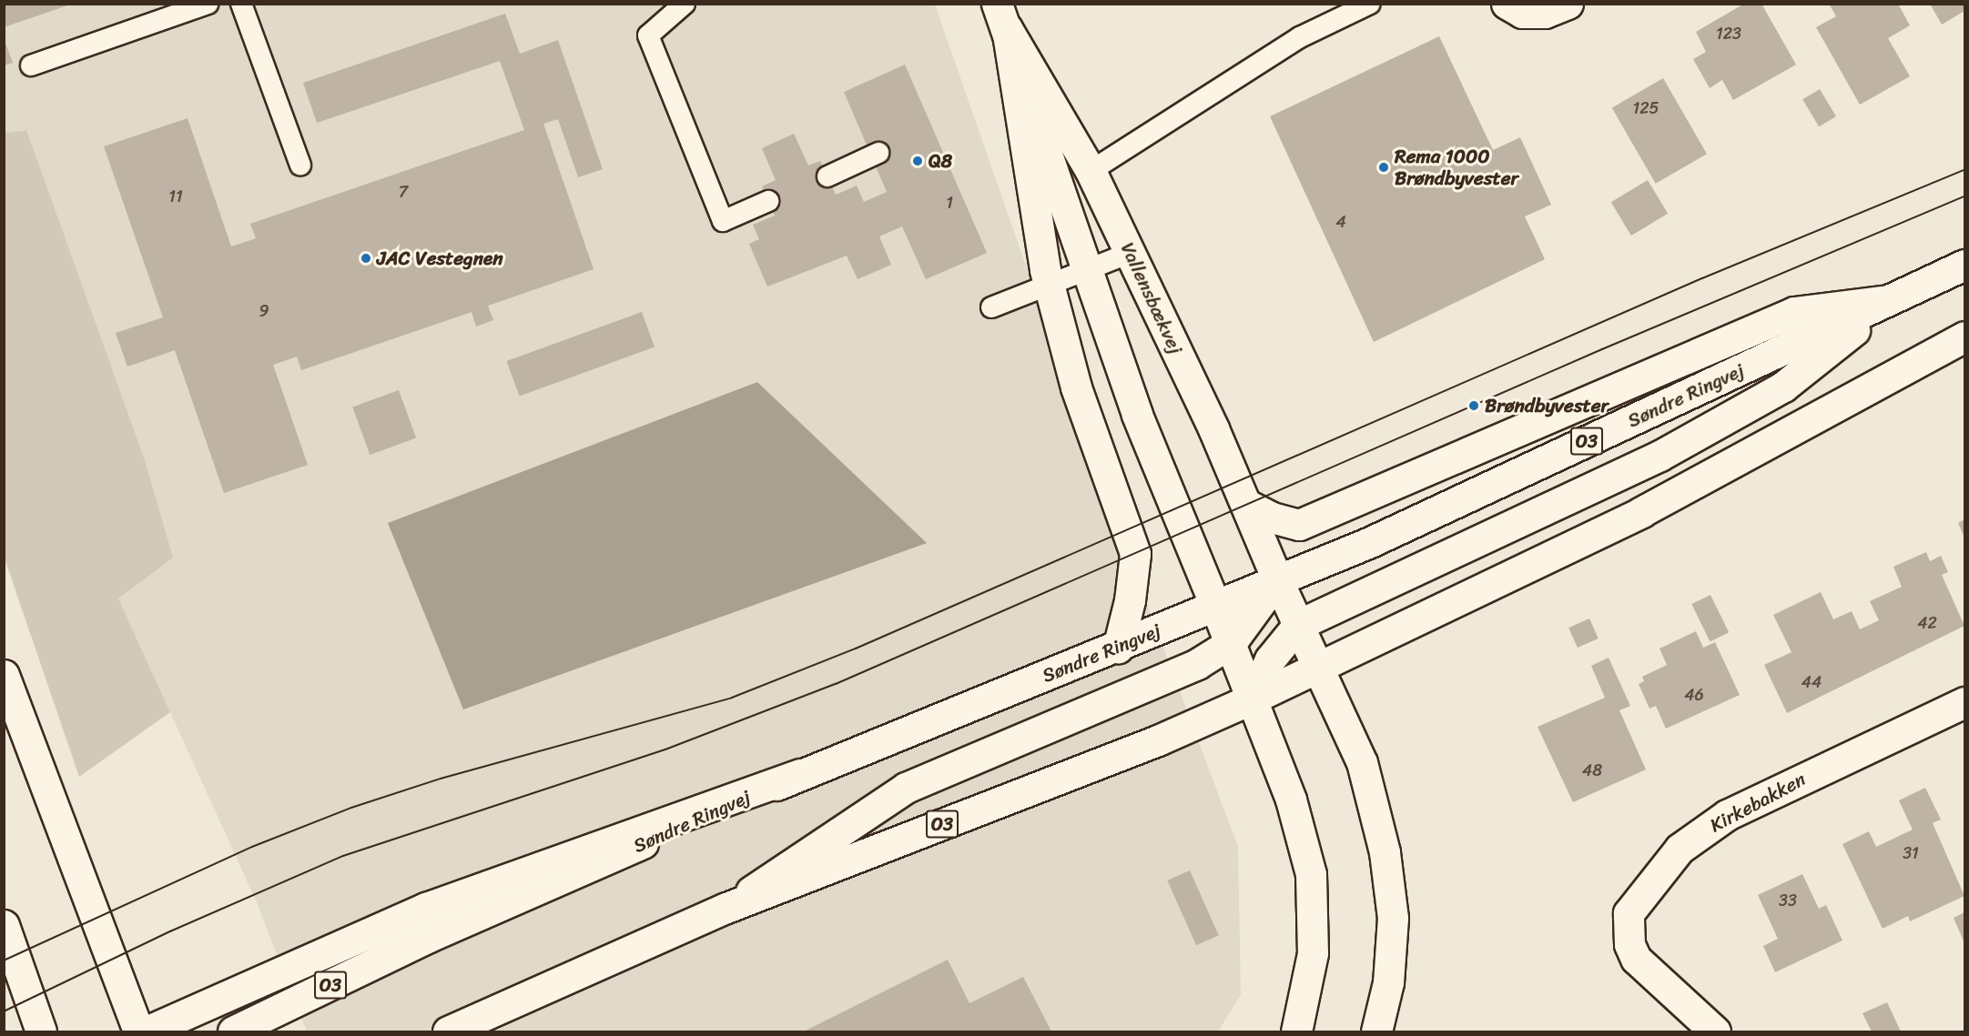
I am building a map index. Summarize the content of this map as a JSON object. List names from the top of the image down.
{
  "streets": {
    "main road": [
      "Vallensbækvej",
      "Søndre Ringvej",
      "O3",
      "Kirkebakken"
    ]
  },
  "crossings": [
    ["Vallensbækvej", "Søndre Ringvej"],
    ["Vallensbækvej", "O3"]
  ],
  "places": [
    "Q8",
    "Rema 1000 Brøndbyvester",
    "JAC Vestegnen",
    "Brøndbyvester"
  ],
  "house_numbers": [
    "123",
    "125",
    "7",
    "11",
    "1",
    "4",
    "9",
    "42",
    "44",
    "46",
    "48",
    "31",
    "33"
  ]
}
